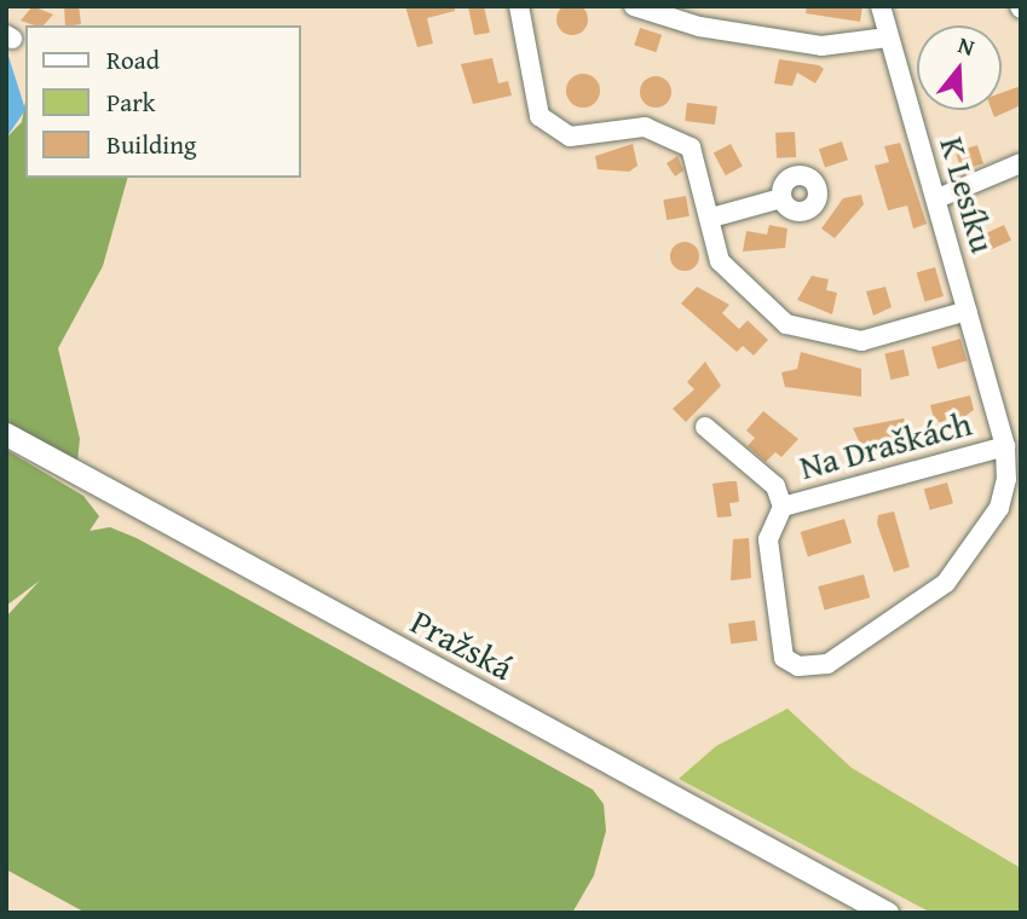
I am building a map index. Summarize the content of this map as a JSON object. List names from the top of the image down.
{
  "streets": {
    "main road": ["Pražská"],
    "street": ["K Lesíku", "Na Draškách"]
  },
  "crossings": [
    ["K Lesíku", "Na Draškách"]
  ],
  "legend": ["Road", "Park", "Building"],
  "north": "top"
}
